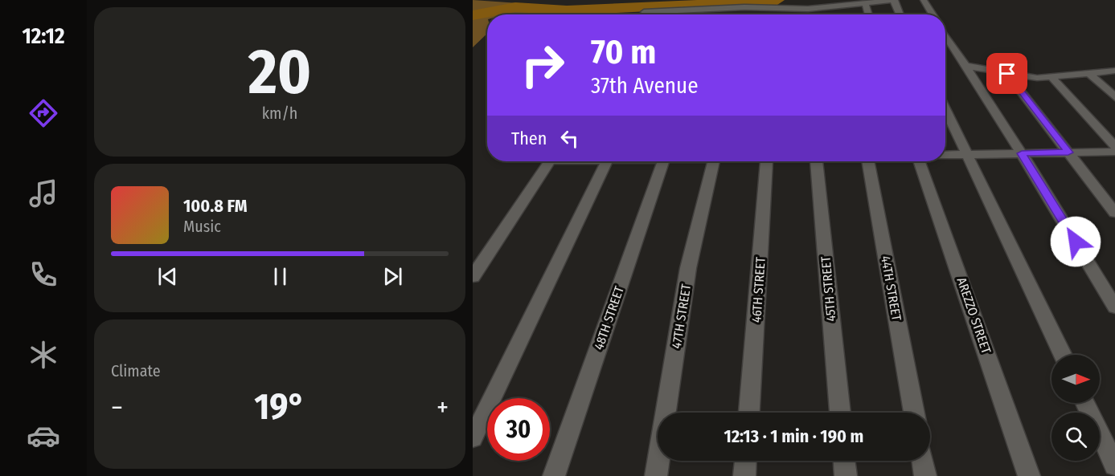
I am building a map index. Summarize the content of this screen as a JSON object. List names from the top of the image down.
{
  "streets": {
    "street": [
      "44TH STREET",
      "45TH STREET",
      "46TH STREET",
      "AREZZO STREET",
      "47TH STREET",
      "48TH STREET"
    ]
  },
  "north": "right",
  "page": {
    "tabs": "12:12",
    "tile": [
      ["20", "km/h"],
      "Climate"
    ],
    "turn": ["70 m", "37th Avenue"],
    "then": "Then",
    "song": ["100.8 FM", "Music"],
    "heat": ["−", "19°", "+"],
    "limit": "30",
    "trip": "12:13 · 1 min · 190 m"
  }
}
